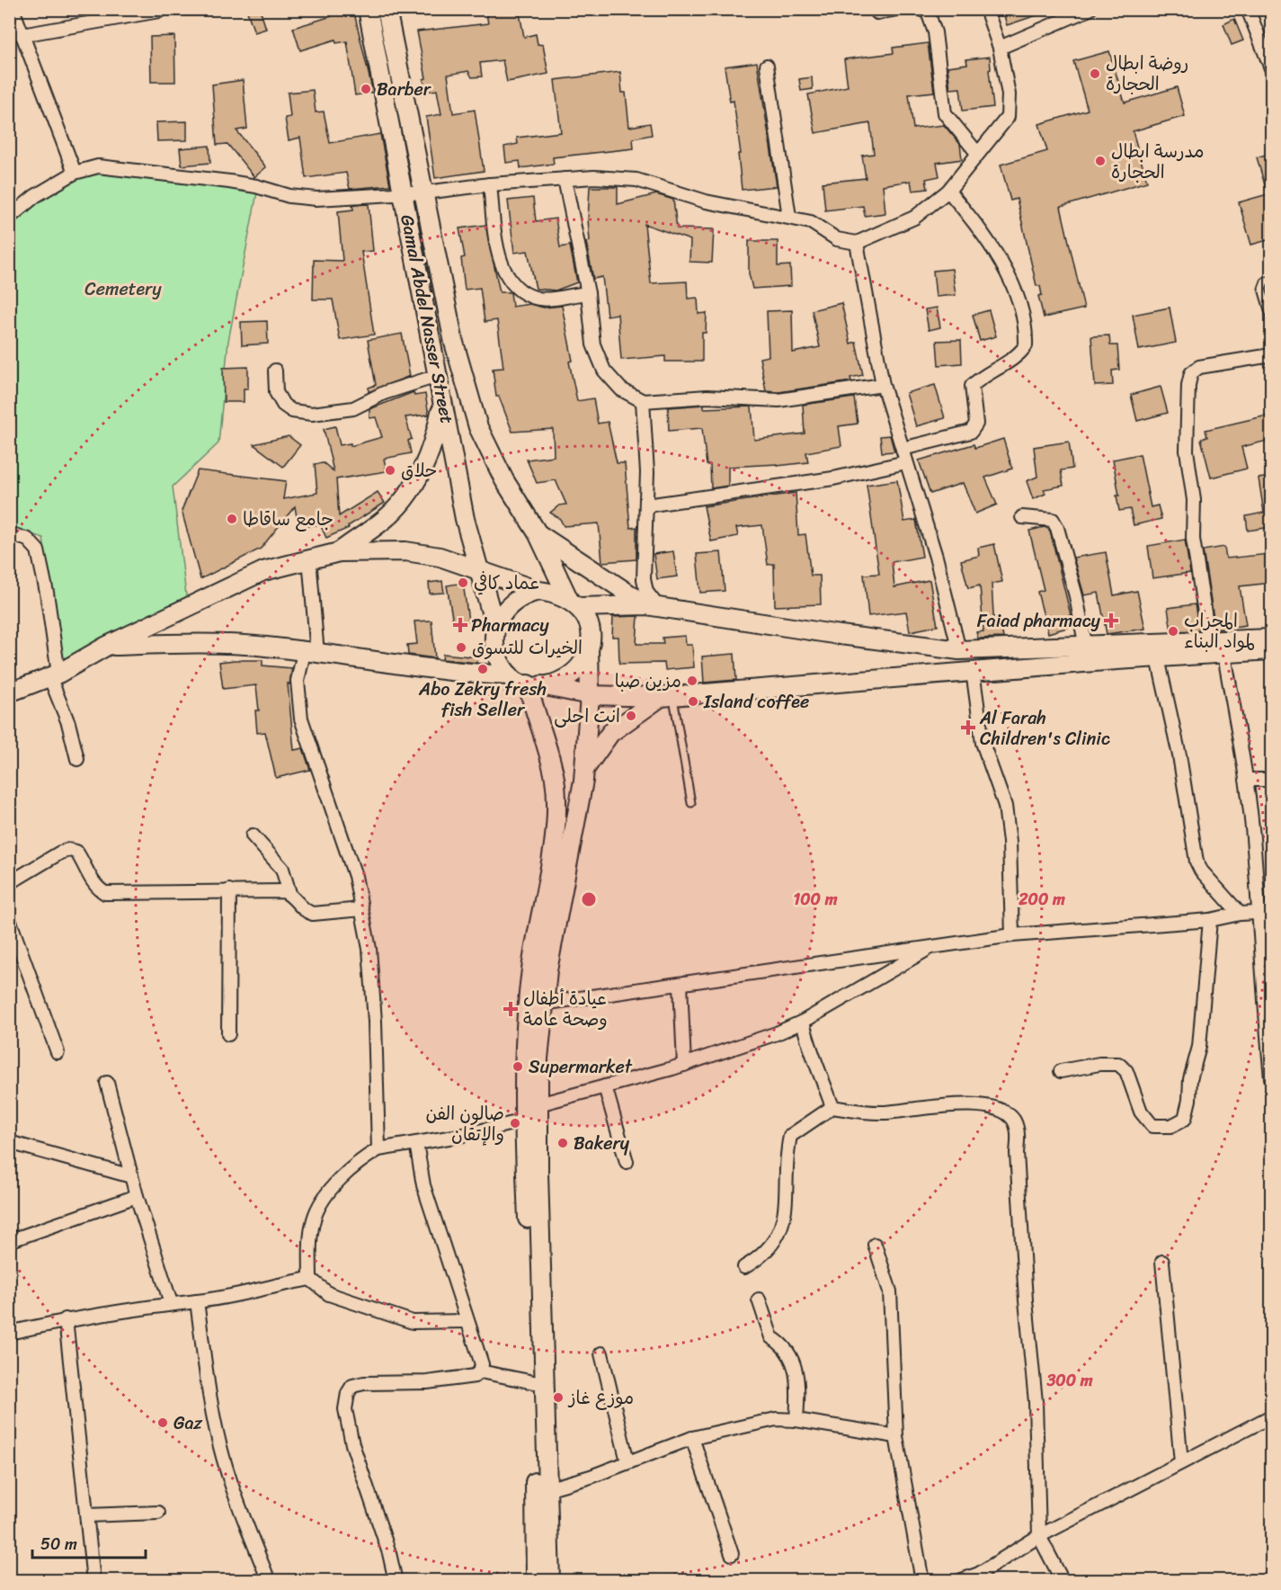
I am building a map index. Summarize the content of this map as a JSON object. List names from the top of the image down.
{
  "streets": {
    "main road": ["Gamal Abdel Nasser Street"]
  },
  "parks": ["Cemetery"],
  "places": {
    "other": [
      "روضة ابطال الحجارة",
      "Barber",
      "مدرسة ابطال الحجارة",
      "حلاق",
      "جامع ساقاطا",
      "عماد كافي",
      "المجراب لمواد البناء",
      "الخيرات للتسوق",
      "Abo Zekry fresh fish Seller",
      "مزين صبا",
      "Island coffee",
      "انت احلى",
      "Supermarket",
      "صالون الفن والإتقان",
      "Bakery",
      "موزع غاز",
      "Gaz"
    ],
    "health": [
      "Faiad pharmacy",
      "Pharmacy",
      "Al Farah Children's Clinic",
      "عيادة أطفال وصحة عامة"
    ]
  },
  "scale_bar": "50 m",
  "rings": ["100 m", "200 m", "300 m"]
}
